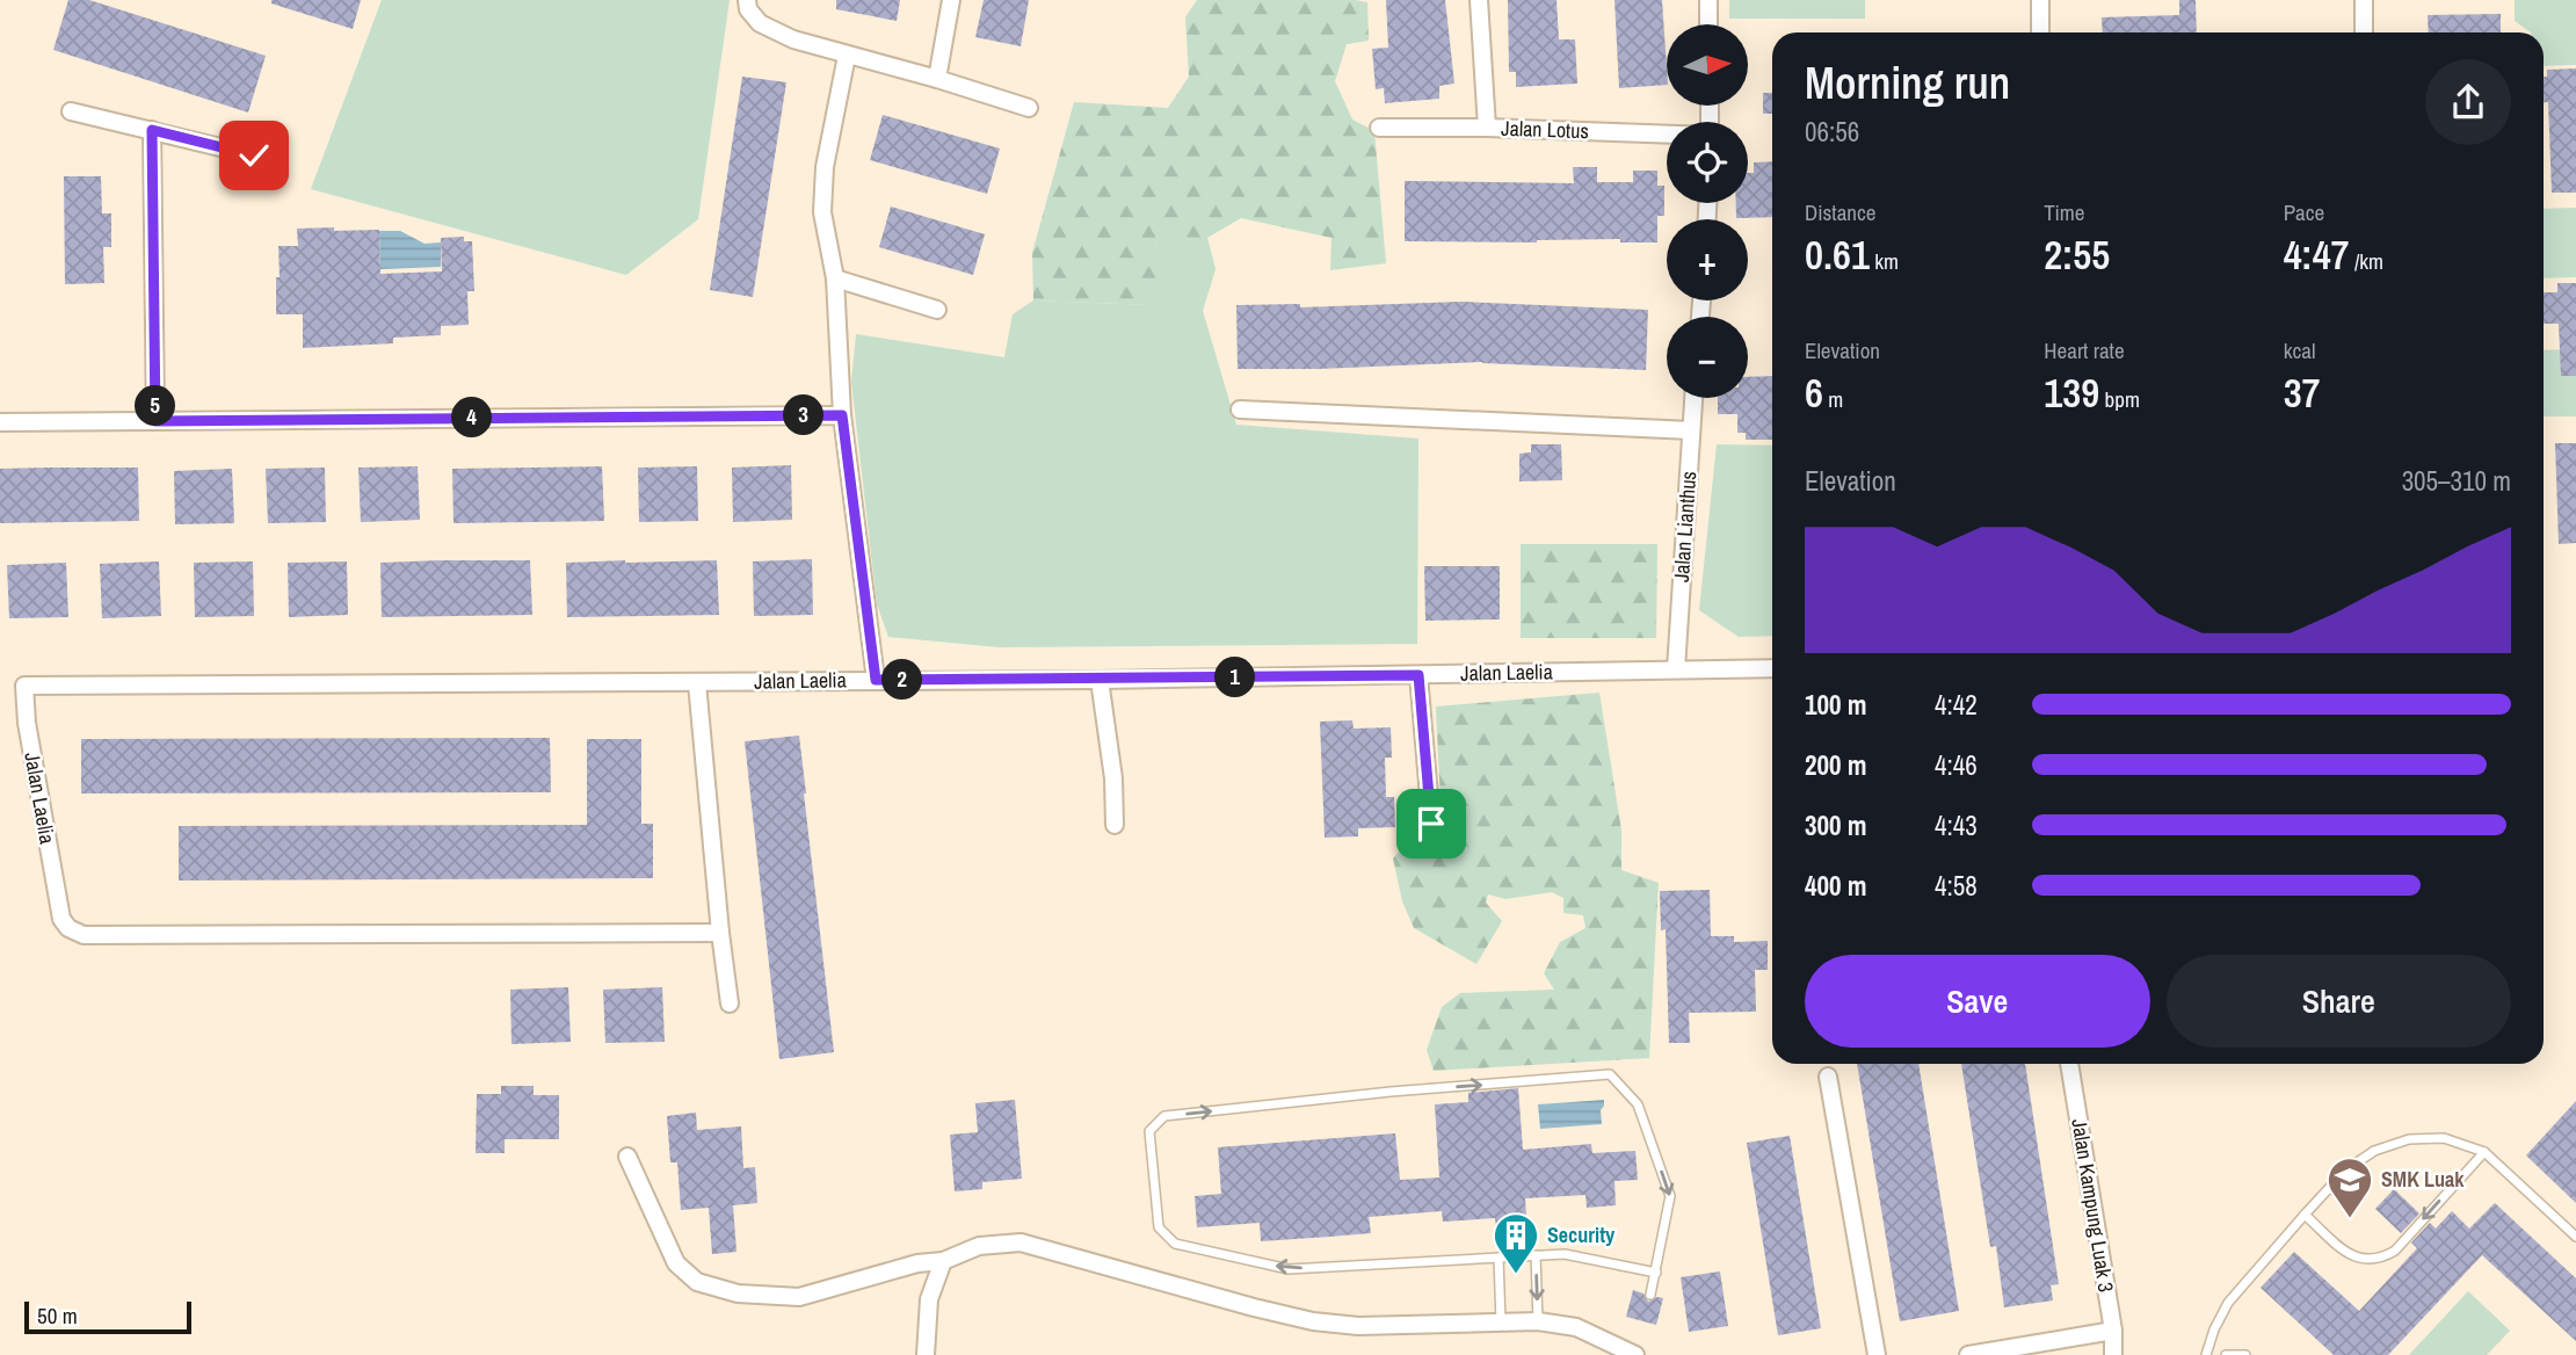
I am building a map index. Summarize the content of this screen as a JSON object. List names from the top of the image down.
{
  "streets": {
    "street": [
      "Jalan Lotus",
      "Jalan Lianthus",
      "Jalan Laelia",
      "Jalan Kampung Luak 3"
    ]
  },
  "crossings": [
    ["Jalan Lianthus", "Jalan Laelia"]
  ],
  "places": {
    "school or university": ["SMK Luak"],
    "building": ["Security"]
  },
  "scale_bar": "50 m",
  "north": "right",
  "page": {
    "map_buttons": ["+", "−"],
    "heading": ["Morning run", "06:56"],
    "stats": [
      ["Distance", "0.61 km"],
      ["Time", "2:55"],
      ["Pace", "4:47 /km"],
      ["Elevation", "6 m"],
      ["Heart rate", "139 bpm"],
      ["kcal", "37"]
    ],
    "pins": [
      "5",
      "3",
      "4",
      "1",
      "2"
    ],
    "chart": ["Elevation", "305–310 m"],
    "list": [
      {
        "name": "100 m",
        "note": "4:42"
      },
      {
        "name": "200 m",
        "note": "4:46"
      },
      {
        "name": "300 m",
        "note": "4:43"
      },
      {
        "name": "400 m",
        "note": "4:58"
      }
    ],
    "buttons": ["Save", "Share"],
    "scale": "50 m"
  }
}
